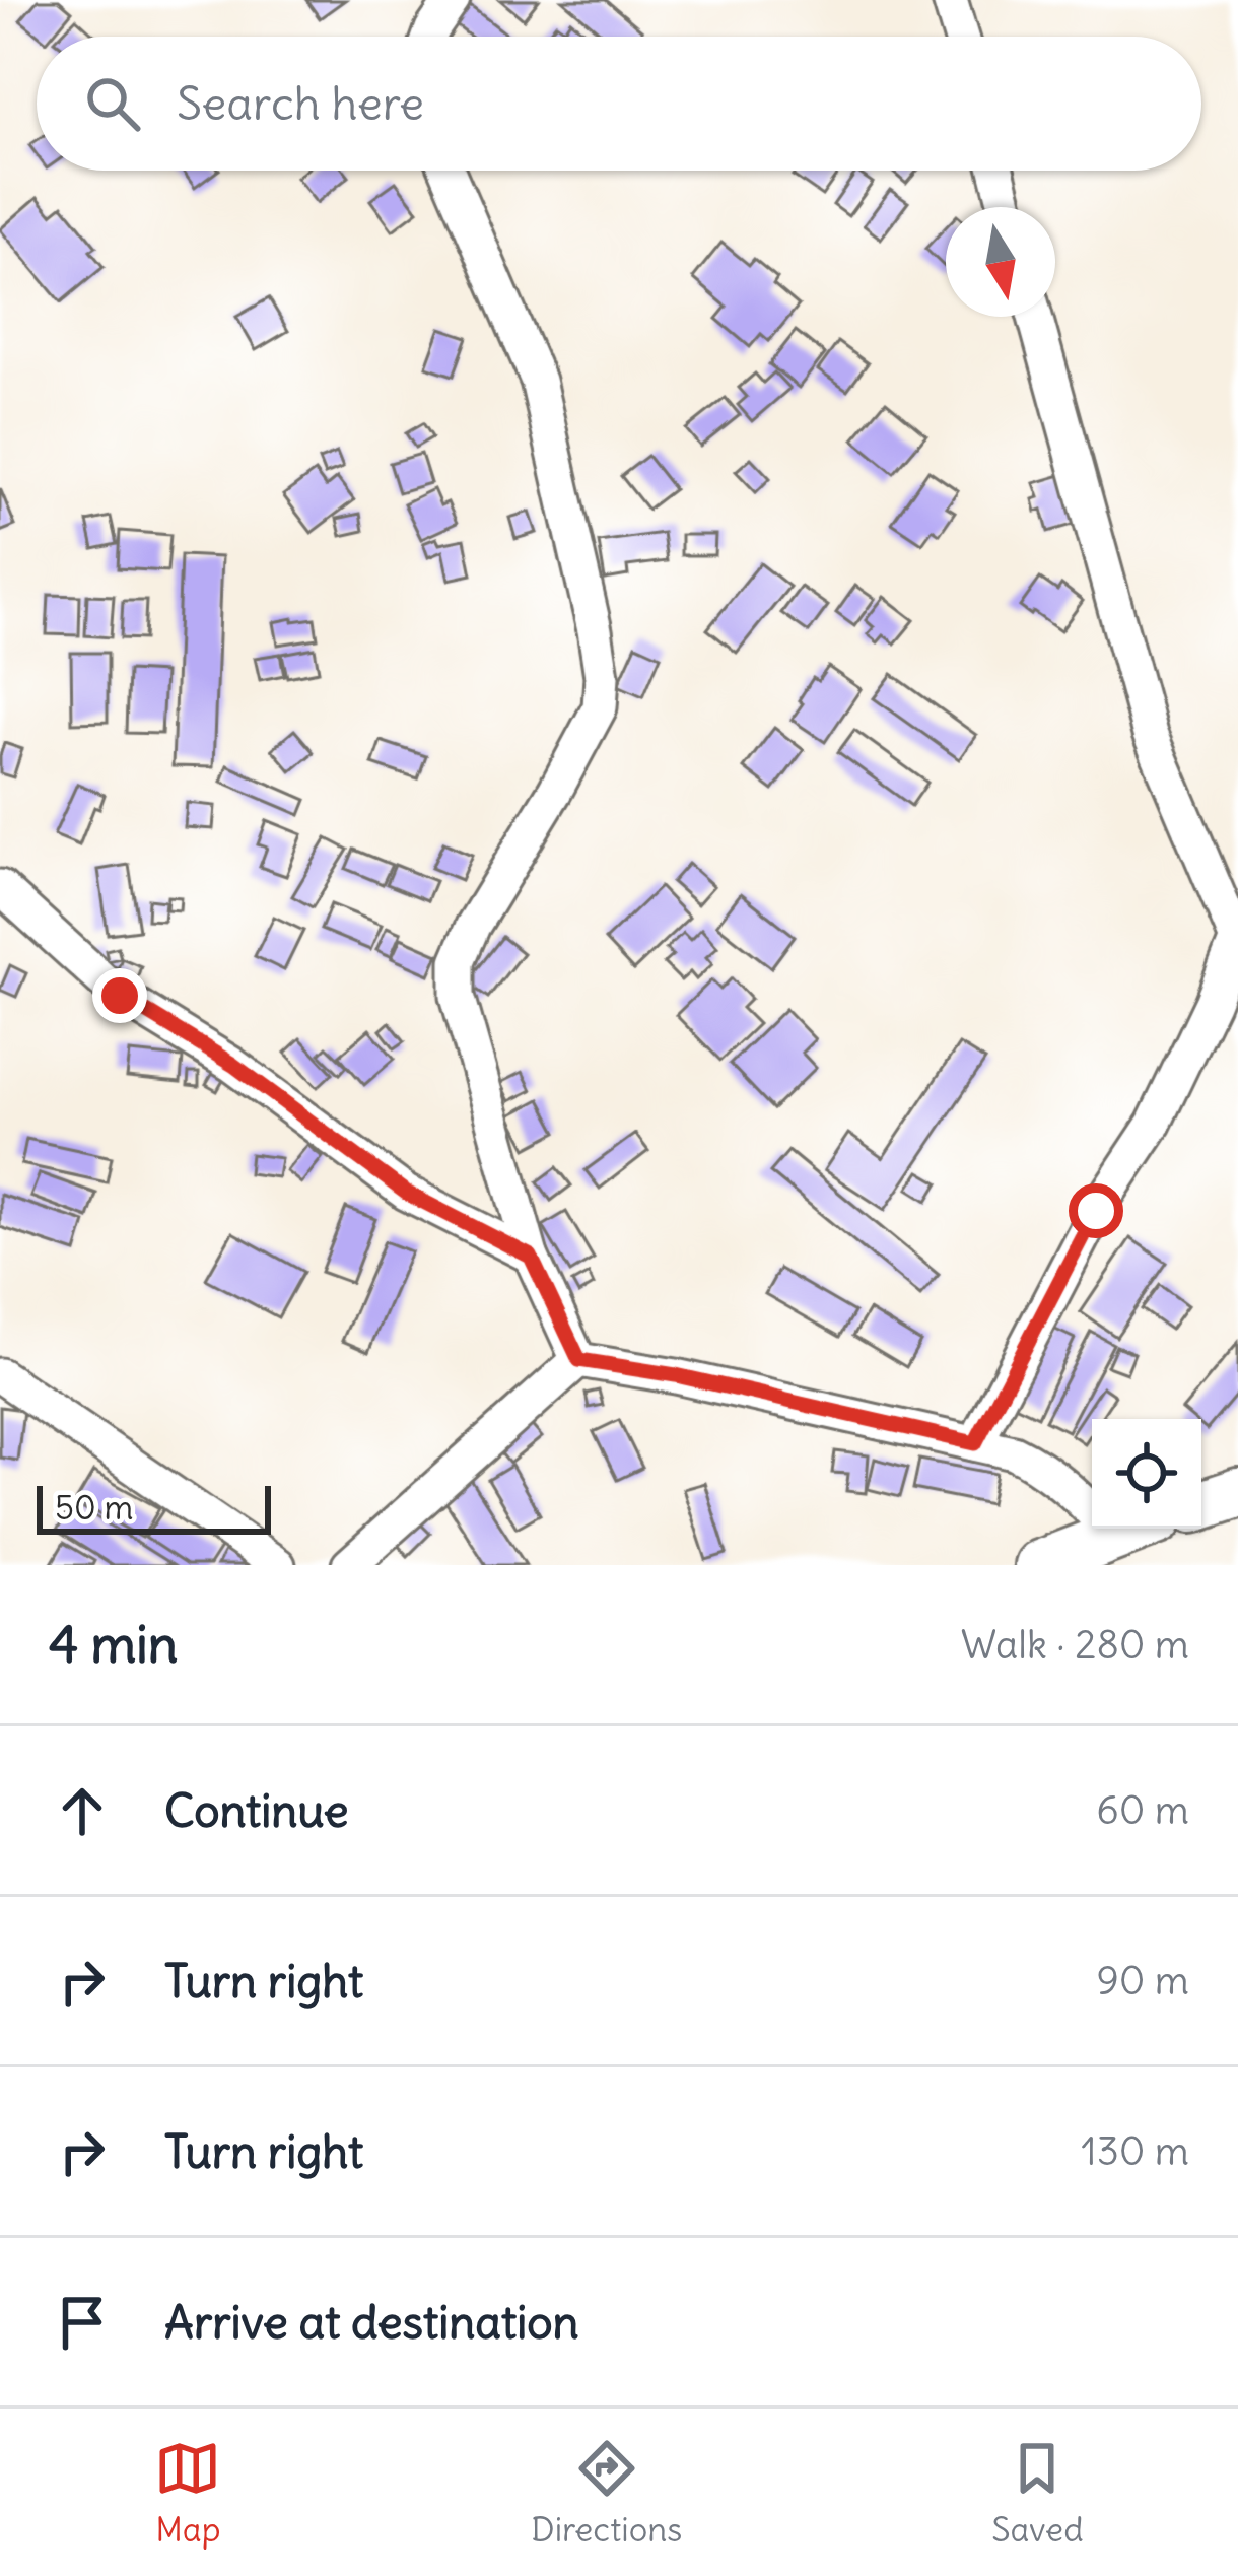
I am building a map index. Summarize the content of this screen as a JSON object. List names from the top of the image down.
{
  "scale_bar": "50 m",
  "north": "bottom",
  "page": {
    "search": "Search here",
    "scale": "50 m",
    "heading": ["4 min", "Walk · 280 m"],
    "list": [
      ["Continue", "60 m"],
      ["Turn right", "90 m"],
      ["Turn right", "130 m"],
      "Arrive at destination"
    ],
    "nav": ["Map", "Directions", "Saved"]
  }
}
